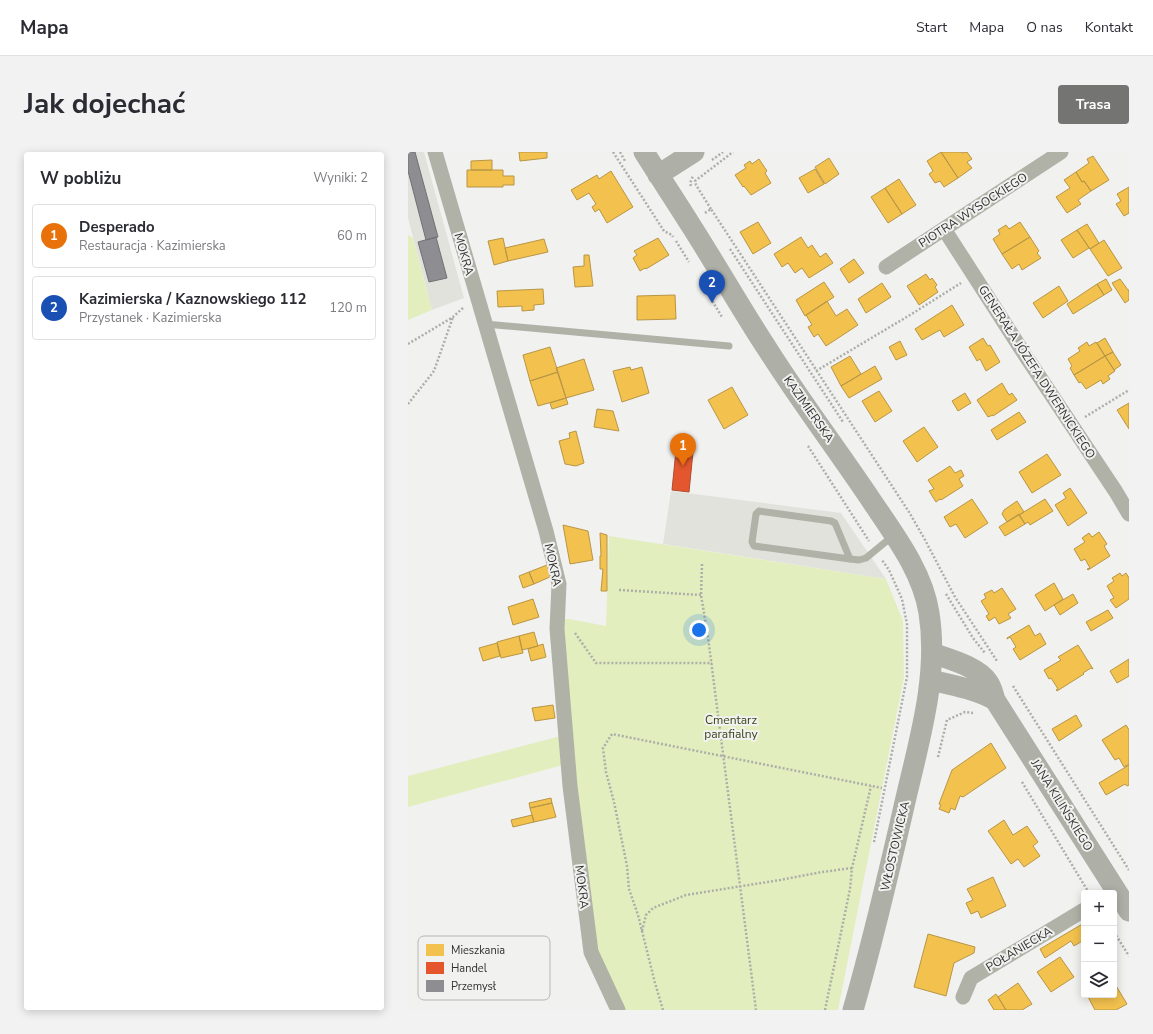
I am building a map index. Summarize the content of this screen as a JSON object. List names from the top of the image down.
{
  "streets": {
    "main road": ["KAZIMIERSKA", "JANA KILIŃSKIEGO", "WŁOSTOWICKA"],
    "street": [
      "PIOTRA WYSOCKIEGO",
      "MOKRA",
      "GENERAŁA JÓZEFA DWERNICKIEGO",
      "POŁANIECKA"
    ]
  },
  "crossings": [
    ["PIOTRA WYSOCKIEGO", "GENERAŁA JÓZEFA DWERNICKIEGO"],
    ["KAZIMIERSKA", "JANA KILIŃSKIEGO"],
    ["KAZIMIERSKA", "WŁOSTOWICKA"]
  ],
  "parks": ["Cmentarz parafialny"],
  "legend": ["Mieszkania", "Handel", "Przemysł"],
  "page": {
    "header": "Mapa",
    "nav": [
      "Start",
      "Mapa",
      "O nas",
      "Kontakt"
    ],
    "title": "Jak dojechać",
    "buttons": "Trasa",
    "heading": ["W pobliżu", "Wyniki: 2"],
    "list": [
      {
        "mark": "1",
        "name": "Desperado",
        "note": "Restauracja · Kazimierska",
        "value": "60 m"
      },
      {
        "mark": "2",
        "name": "Kazimierska / Kaznowskiego 112",
        "note": "Przystanek · Kazimierska",
        "value": "120 m"
      }
    ],
    "pins": ["2", "1"],
    "map_buttons": ["+", "−"]
  }
}
